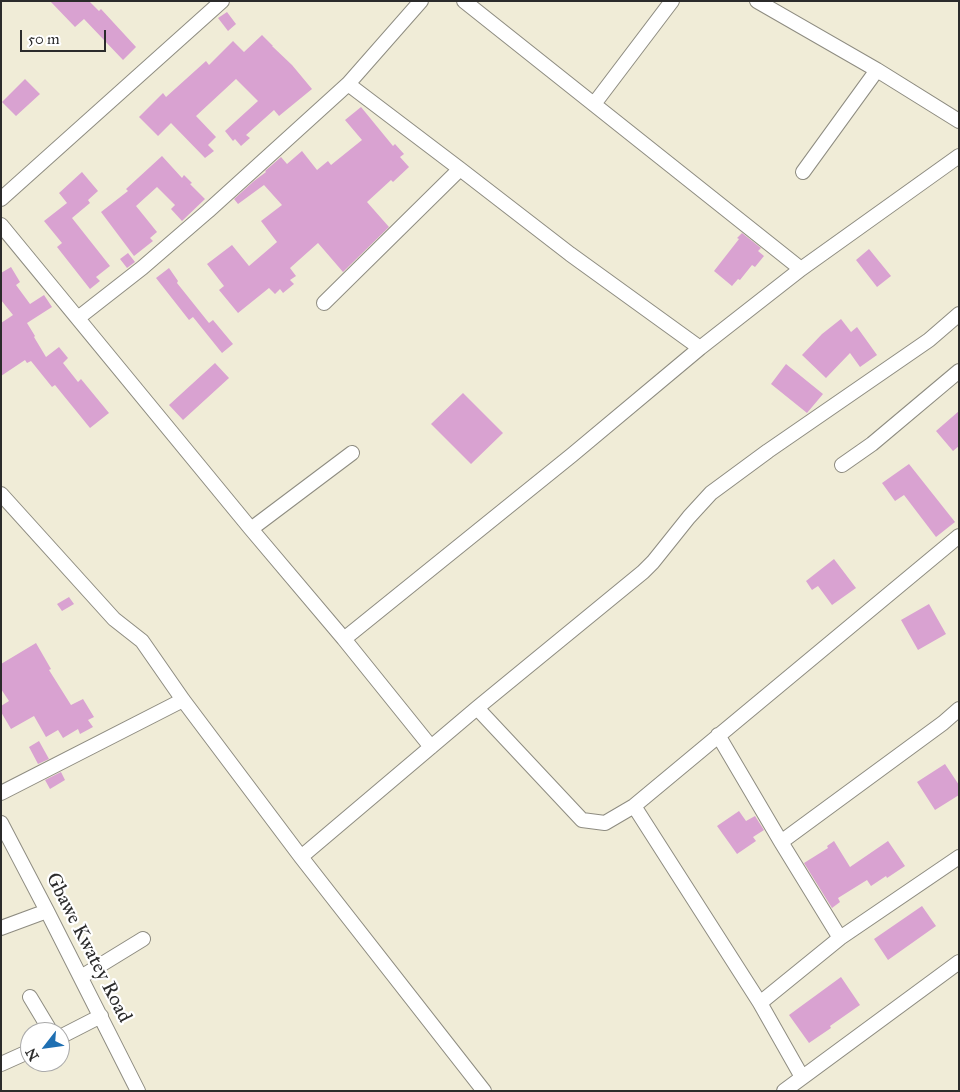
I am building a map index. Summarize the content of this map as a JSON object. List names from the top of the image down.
{
  "streets": {
    "street": ["Gbawe Kwatey Road"]
  },
  "scale_bar": "50 m",
  "north": "bottom left"
}
